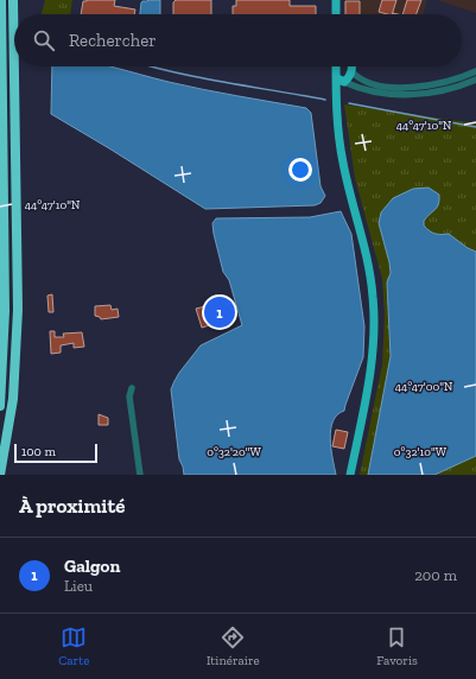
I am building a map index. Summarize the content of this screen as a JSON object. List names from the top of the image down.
{
  "scale_bar": "100 m",
  "page": {
    "search": "Rechercher",
    "pins": "1",
    "scale": "100 m",
    "heading": "À proximité",
    "list": [
      {
        "mark": "1",
        "name": "Galgon",
        "note": "Lieu",
        "value": "200 m"
      }
    ],
    "nav": ["Carte", "Itinéraire", "Favoris"]
  },
  "coordinates": [
    "44°47'10\"N",
    "44°47'00\"N",
    "0°32'20\"W",
    "0°32'10\"W"
  ]
}
